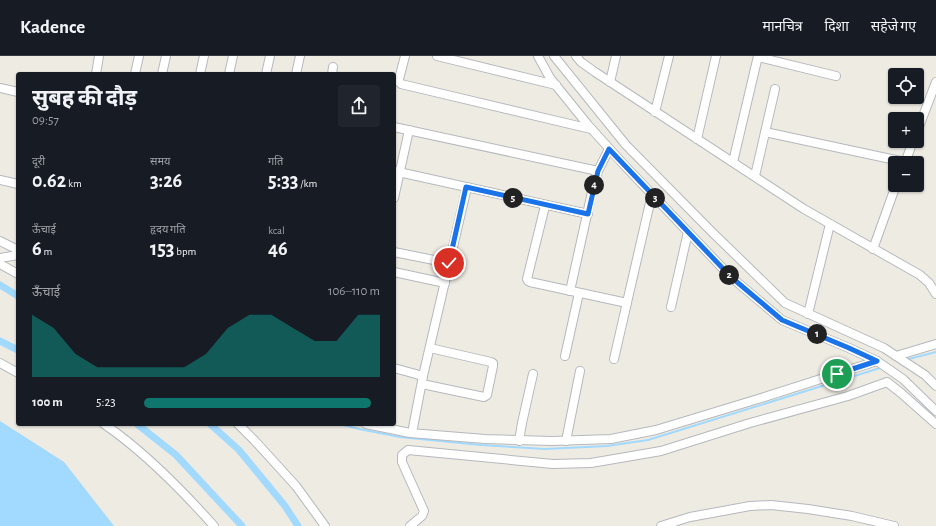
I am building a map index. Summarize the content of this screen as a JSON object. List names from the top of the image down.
{
  "page": {
    "header": "Kadence",
    "nav": ["मानचित्र", "दिशा", "सहेजे गए"],
    "map_buttons": ["+", "−"],
    "heading": ["सुबह की दौड़", "09:57"],
    "stats": [
      ["दूरी", "0.62 km"],
      ["समय", "3:26"],
      ["गति", "5:33 /km"],
      ["ऊँचाई", "6 m"],
      ["हृदय गति", "153 bpm"],
      ["kcal", "46"]
    ],
    "pins": [
      "4",
      "3",
      "5",
      "2",
      "1"
    ],
    "chart": ["ऊँचाई", "106–110 m"],
    "list": [
      {
        "name": "100 m",
        "note": "5:23"
      }
    ]
  }
}
